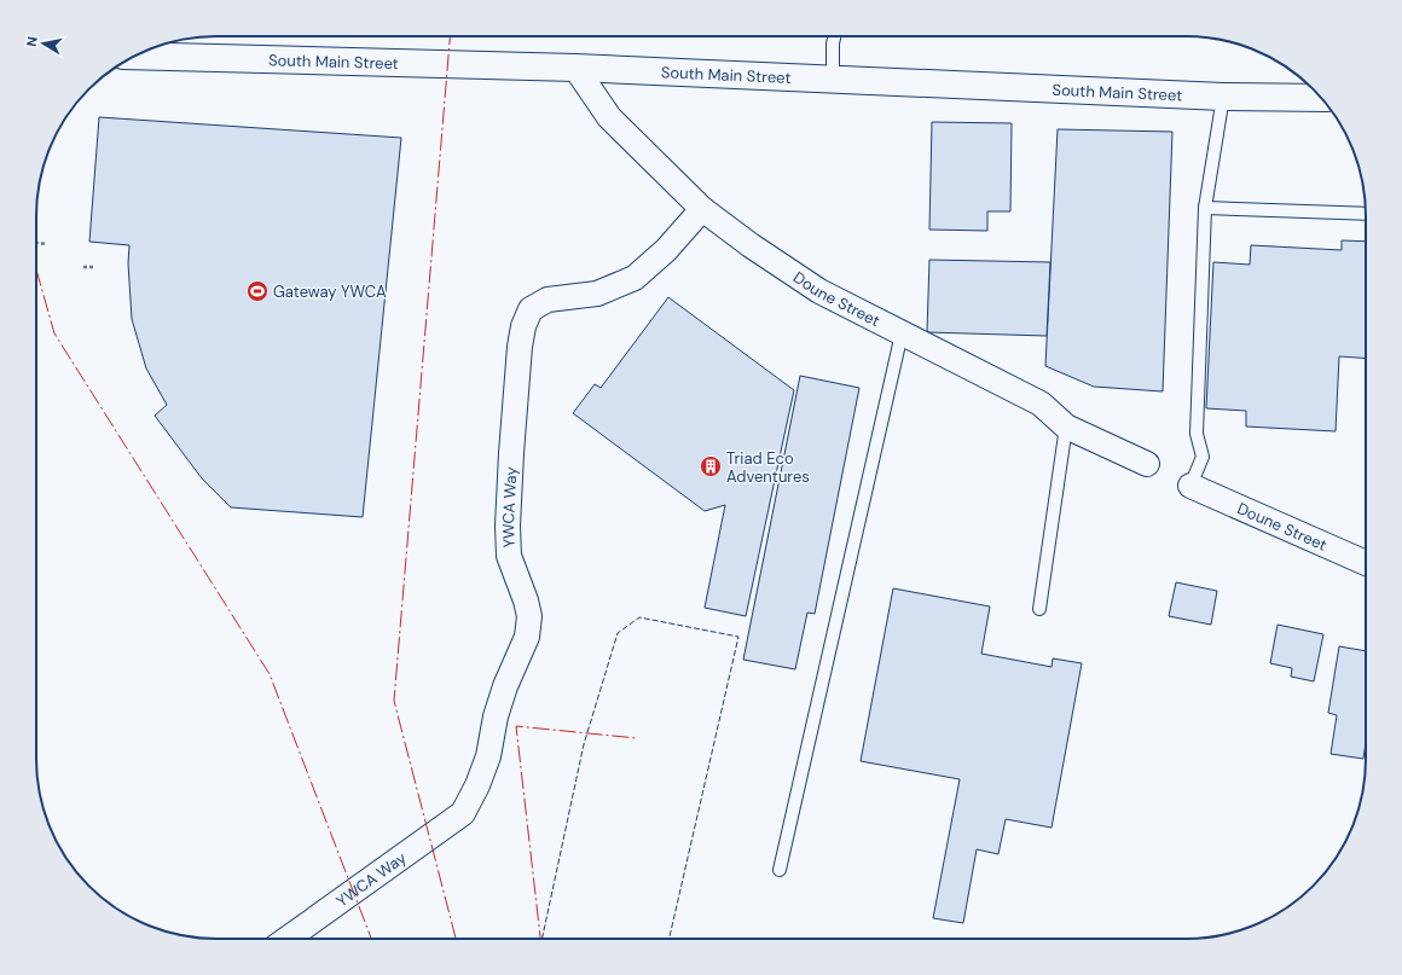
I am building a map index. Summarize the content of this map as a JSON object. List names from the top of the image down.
{
  "streets": {
    "main road": ["South Main Street"],
    "street": ["Doune Street", "YWCA Way"]
  },
  "crossings": [
    ["South Main Street", "Doune Street"],
    ["Doune Street", "YWCA Way"]
  ],
  "places": {
    "sports": ["Gateway YWCA"],
    "building": ["Triad Eco Adventures"]
  },
  "north": "left"
}
